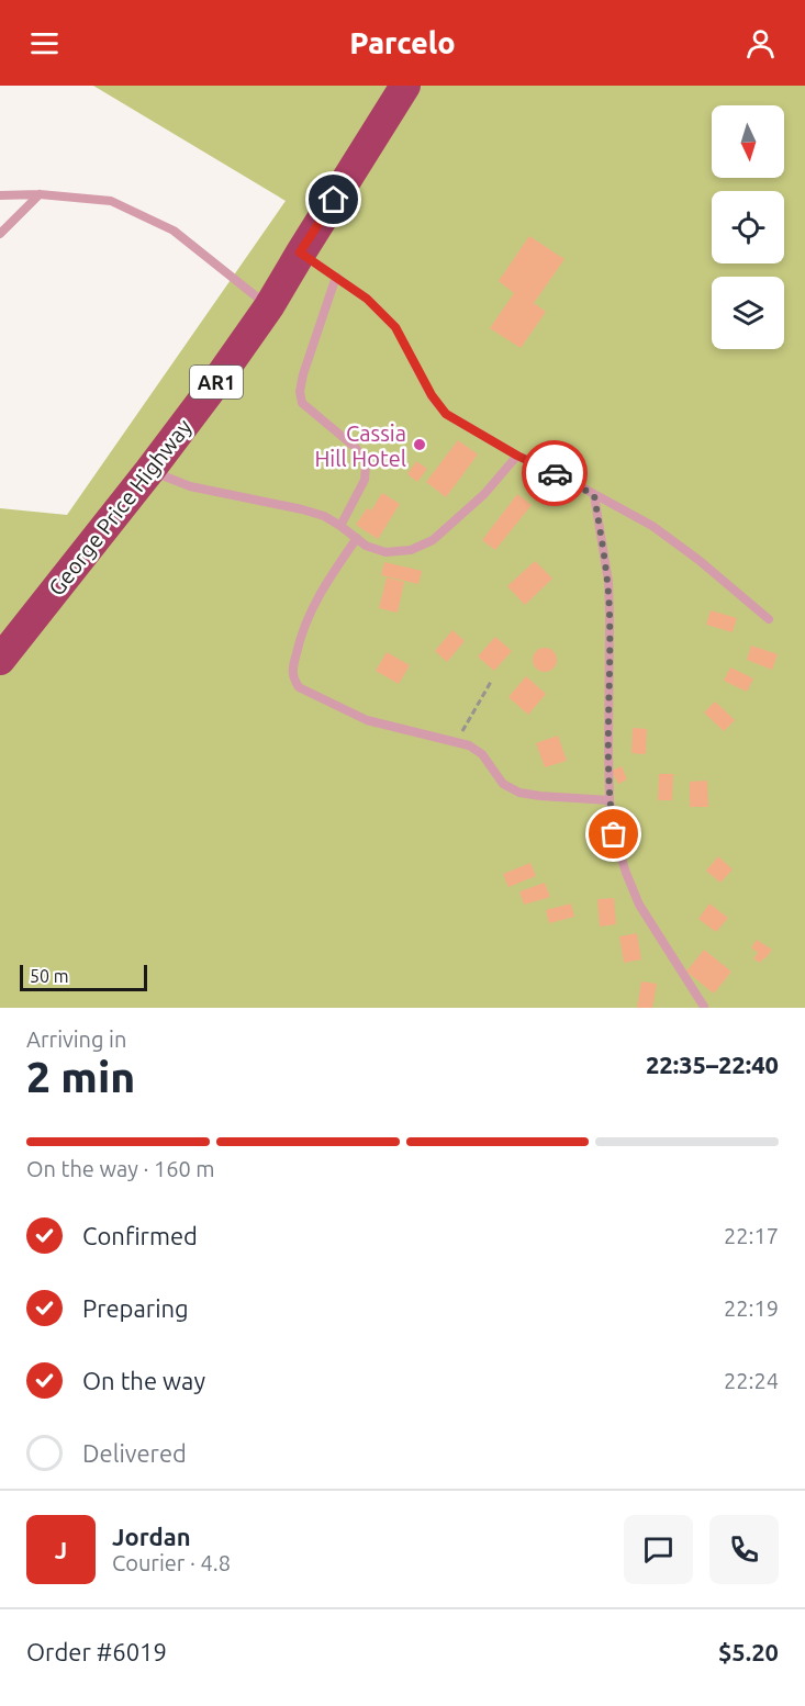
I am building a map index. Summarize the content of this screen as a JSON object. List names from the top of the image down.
{
  "streets": {
    "highway": ["AR1", "George Price Highway"]
  },
  "places": ["Cassia Hill Hotel"],
  "scale_bar": "50 m",
  "north": "bottom",
  "page": {
    "header": "Parcelo",
    "scale": "50 m",
    "heading": ["2 min", "Arriving in", "22:35–22:40"],
    "panel": [
      "Jordan",
      "Courier · 4.8",
      "Order #6019",
      "$5.20"
    ],
    "bar": "On the way · 160 m",
    "list": [
      ["Confirmed", "22:17"],
      ["Preparing", "22:19"],
      ["On the way", "22:24"],
      "Delivered"
    ],
    "round": "J"
  }
}
